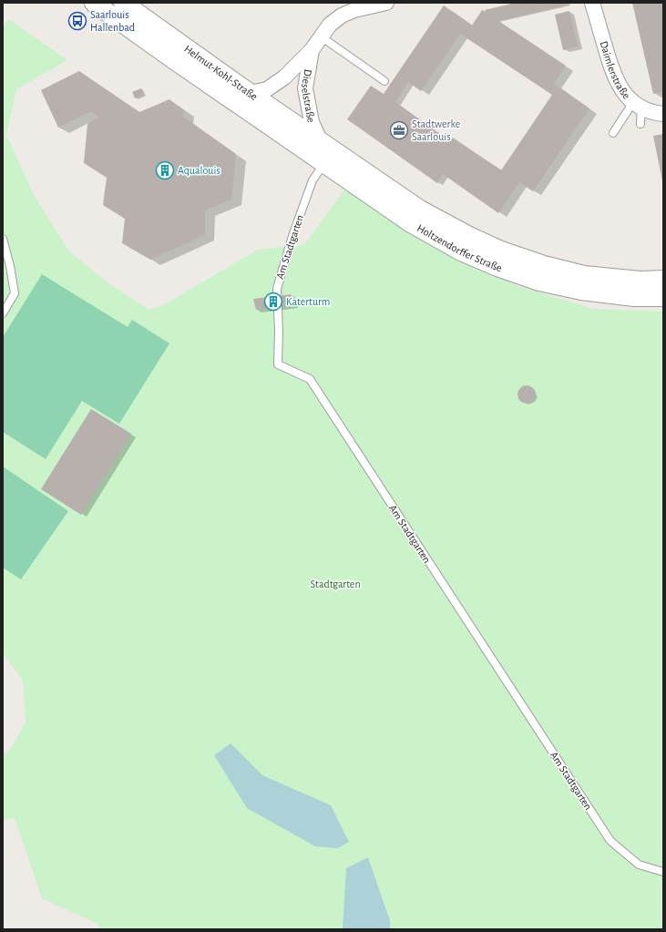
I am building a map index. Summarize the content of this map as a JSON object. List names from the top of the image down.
{
  "streets": {
    "street": [
      "Daimlerstraße",
      "Helmut-Kohl-Straße",
      "Dieselstraße",
      "Holtzendorffer Straße"
    ],
    "lane": ["Am Stadtgarten"]
  },
  "crossings": [
    ["Helmut-Kohl-Straße", "Dieselstraße"],
    ["Helmut-Kohl-Straße", "Holtzendorffer Straße"],
    ["Dieselstraße", "Holtzendorffer Straße"],
    ["Am Stadtgarten", "Holtzendorffer Straße"]
  ],
  "parks": ["Stadtgarten"],
  "places": {
    "bus stop": ["Saarlouis Hallenbad"],
    "office": ["Stadtwerke Saarlouis"],
    "building": ["Aqualouis", "Katerturm"]
  }
}
